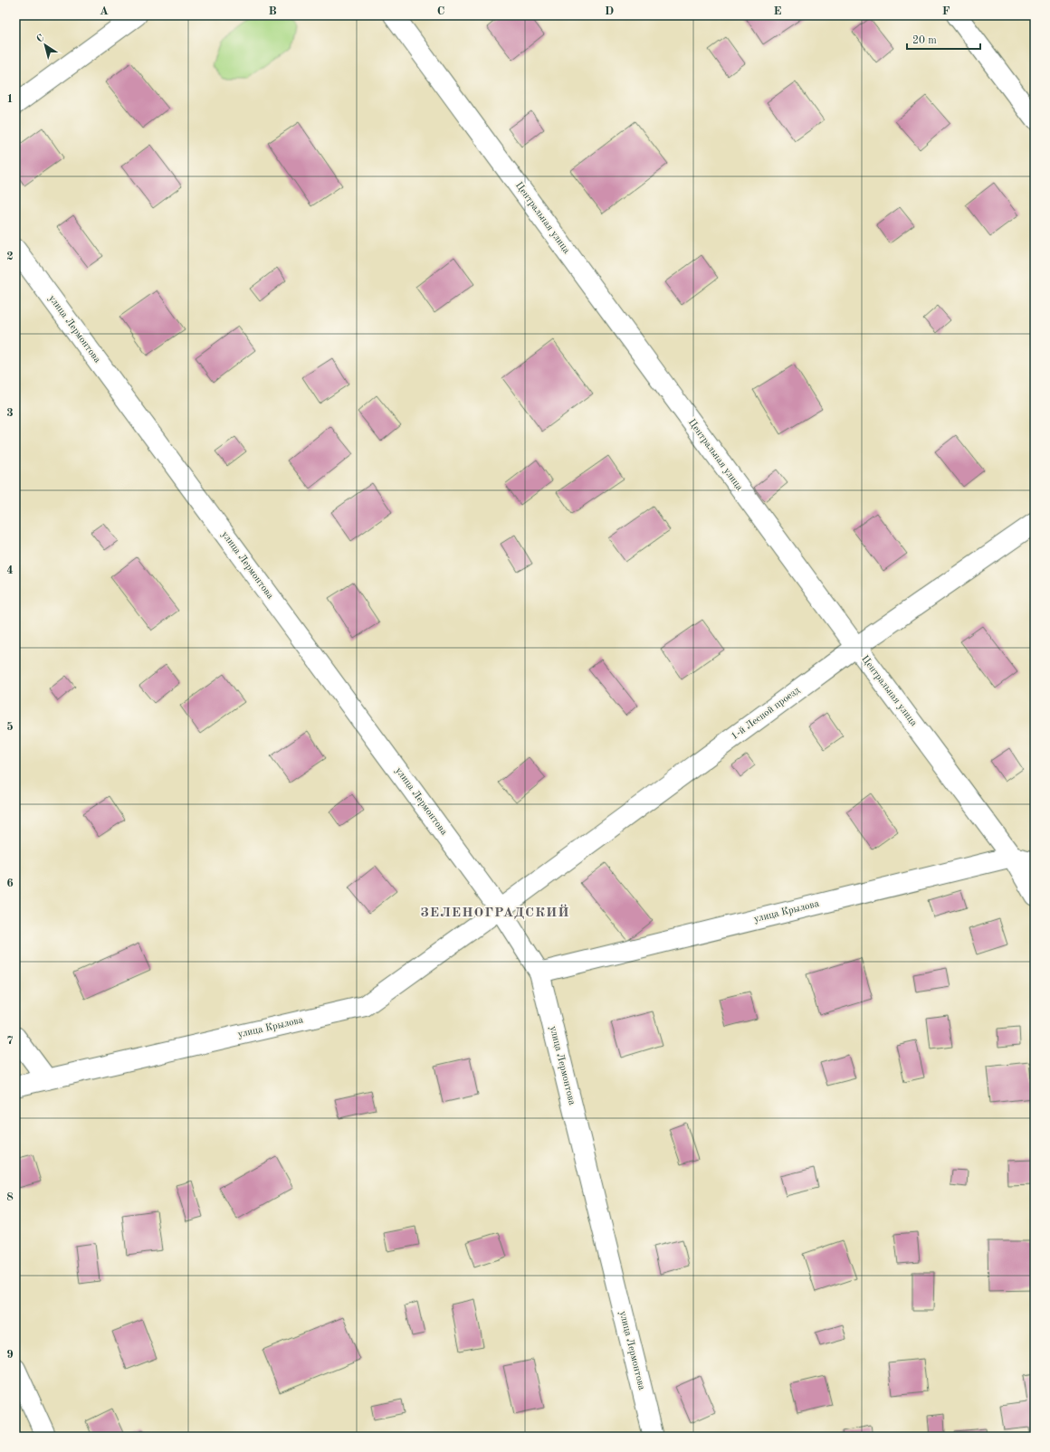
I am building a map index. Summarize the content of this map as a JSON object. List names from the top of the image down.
{
  "streets": {
    "street": [
      "Центральная улица",
      "улица Лермонтова",
      "1-й Лесной проезд",
      "улица Крылова"
    ]
  },
  "crossings": [
    ["Центральная улица", "1-й Лесной проезд"],
    ["Центральная улица", "улица Крылова"],
    ["улица Лермонтова", "1-й Лесной проезд"],
    ["улица Лермонтова", "улица Крылова"],
    ["1-й Лесной проезд", "улица Крылова"]
  ],
  "districts": ["ЗЕЛЕНОГРАДСКИЙ"],
  "scale_bar": "20 m",
  "north": "top left",
  "grid": {
    "columns": [
      "A",
      "B",
      "C",
      "D",
      "E",
      "F"
    ],
    "rows": [
      "1",
      "2",
      "3",
      "4",
      "5",
      "6",
      "7",
      "8",
      "9"
    ]
  }
}
